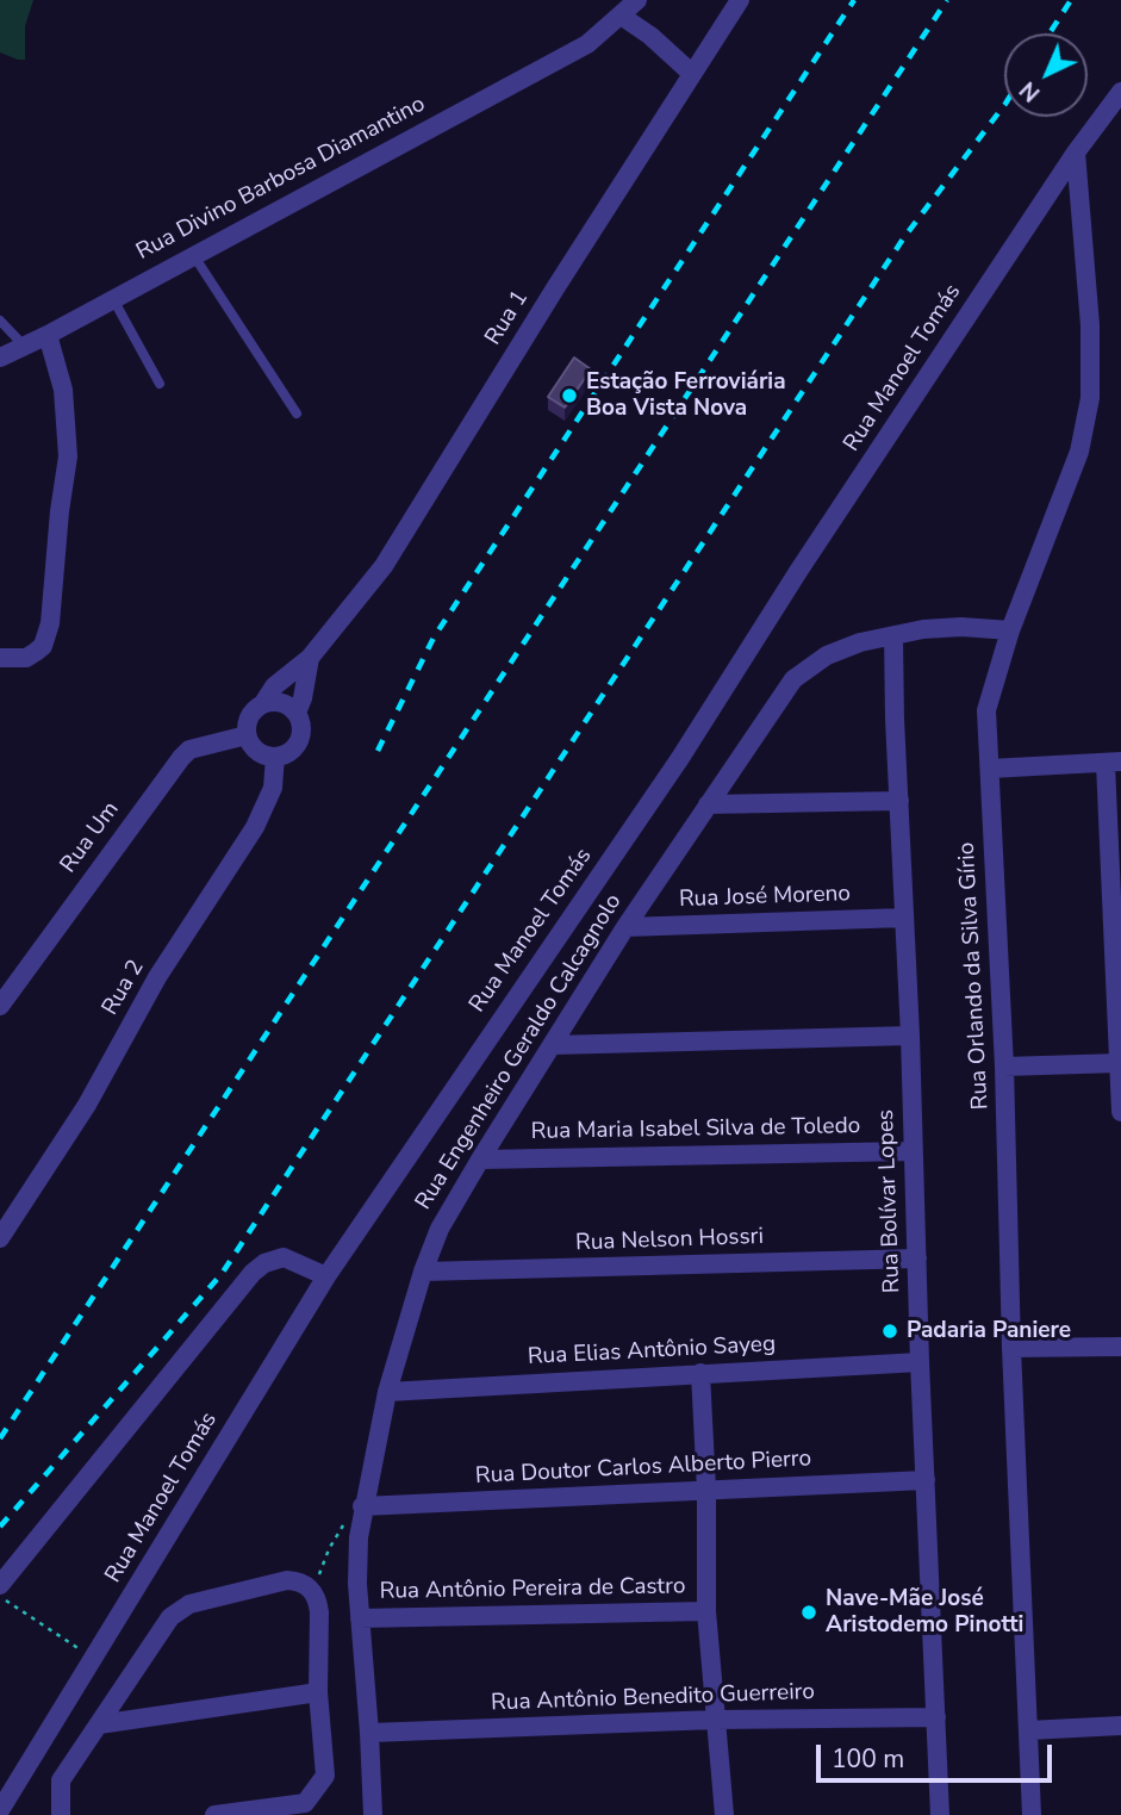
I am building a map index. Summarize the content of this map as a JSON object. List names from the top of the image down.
{
  "streets": {
    "street": [
      "Rua Divino Barbosa Diamantino",
      "Rua 1",
      "Rua Manoel Tomás",
      "Rua Um",
      "Rua José Moreno",
      "Rua Orlando da Silva Gírio",
      "Rua 2",
      "Rua Engenheiro Geraldo Calcagnolo",
      "Rua Maria Isabel Silva de Toledo",
      "Rua Bolívar Lopes",
      "Rua Nelson Hossri",
      "Rua Elias Antônio Sayeg",
      "Rua Doutor Carlos Alberto Pierro",
      "Rua Antônio Pereira de Castro",
      "Rua Antônio Benedito Guerreiro"
    ]
  },
  "crossings": [
    ["Rua 1", "Rua Um"],
    ["Rua 1", "Rua 2"],
    ["Rua Manoel Tomás", "Rua Orlando da Silva Gírio"],
    ["Rua Um", "Rua 2"],
    ["Rua José Moreno", "Rua Engenheiro Geraldo Calcagnolo"],
    ["Rua José Moreno", "Rua Bolívar Lopes"],
    ["Rua Orlando da Silva Gírio", "Rua Engenheiro Geraldo Calcagnolo"],
    ["Rua Engenheiro Geraldo Calcagnolo", "Rua Maria Isabel Silva de Toledo"],
    ["Rua Engenheiro Geraldo Calcagnolo", "Rua Bolívar Lopes"],
    ["Rua Engenheiro Geraldo Calcagnolo", "Rua Nelson Hossri"],
    ["Rua Engenheiro Geraldo Calcagnolo", "Rua Elias Antônio Sayeg"],
    ["Rua Engenheiro Geraldo Calcagnolo", "Rua Doutor Carlos Alberto Pierro"],
    ["Rua Engenheiro Geraldo Calcagnolo", "Rua Antônio Pereira de Castro"],
    ["Rua Engenheiro Geraldo Calcagnolo", "Rua Antônio Benedito Guerreiro"],
    ["Rua Maria Isabel Silva de Toledo", "Rua Bolívar Lopes"],
    ["Rua Bolívar Lopes", "Rua Nelson Hossri"],
    ["Rua Bolívar Lopes", "Rua Elias Antônio Sayeg"],
    ["Rua Bolívar Lopes", "Rua Doutor Carlos Alberto Pierro"],
    ["Rua Bolívar Lopes", "Rua Antônio Benedito Guerreiro"]
  ],
  "places": ["Estação Ferroviária Boa Vista Nova", "Padaria Paniere", "Nave-Mãe José Aristodemo Pinotti"],
  "scale_bar": "100 m",
  "north": "bottom left"
}
